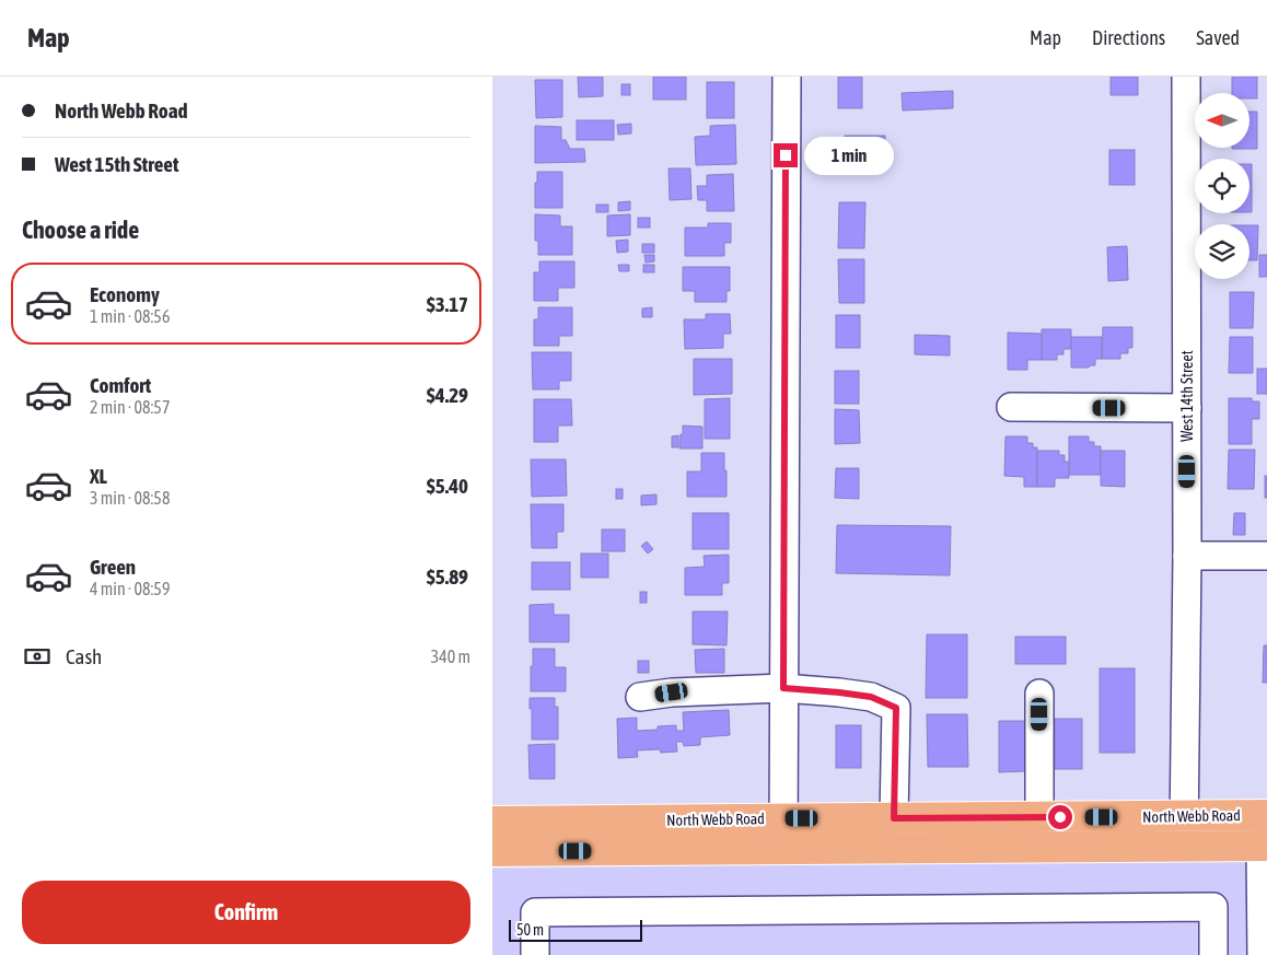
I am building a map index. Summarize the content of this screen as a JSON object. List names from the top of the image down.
{
  "streets": {
    "main road": ["North Webb Road"],
    "street": ["West 14th Street"]
  },
  "crossings": [
    ["West 14th Street", "North Webb Road"]
  ],
  "scale_bar": "50 m",
  "north": "left",
  "page": {
    "header": "Map",
    "nav": ["Map", "Directions", "Saved"],
    "banner": ["North Webb Road", "West 15th Street"],
    "bubble": "1 min",
    "heading": "Choose a ride",
    "list": [
      {
        "name": "Economy",
        "note": "1 min · 08:56",
        "value": "$3.17"
      },
      {
        "name": "Comfort",
        "note": "2 min · 08:57",
        "value": "$4.29"
      },
      {
        "name": "XL",
        "note": "3 min · 08:58",
        "value": "$5.40"
      },
      {
        "name": "Green",
        "note": "4 min · 08:59",
        "value": "$5.89"
      }
    ],
    "pay": ["Cash", "340 m"],
    "buttons": "Confirm",
    "scale": "50 m"
  }
}
